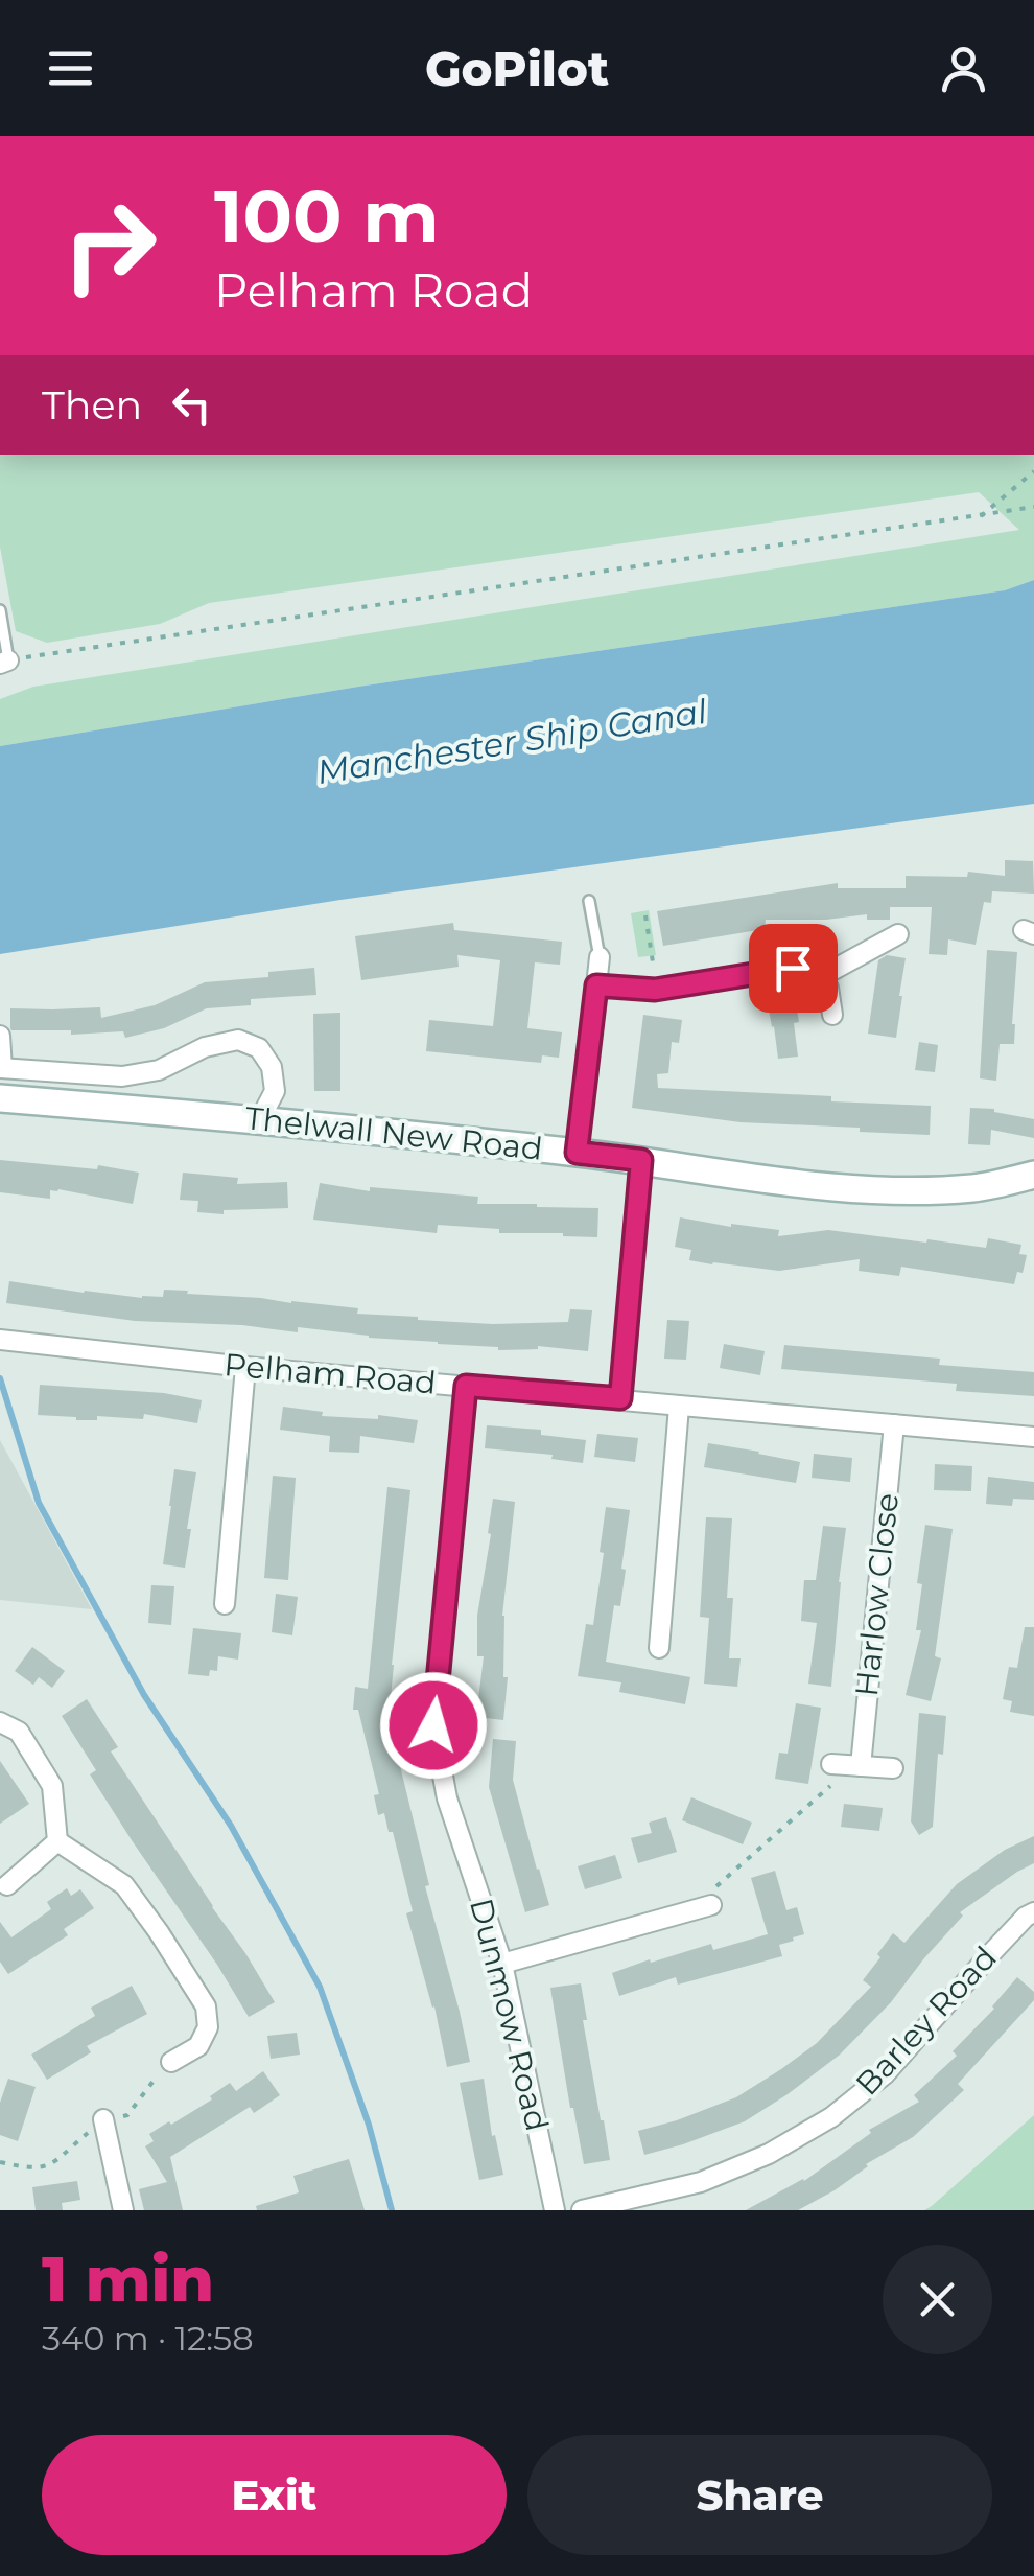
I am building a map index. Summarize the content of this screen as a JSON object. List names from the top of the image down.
{
  "streets": {
    "main road": ["Thelwall New Road"],
    "street": [
      "Pelham Road",
      "Harlow Close",
      "Dunmow Road",
      "Barley Road"
    ]
  },
  "crossings": [
    ["Pelham Road", "Harlow Close"],
    ["Pelham Road", "Dunmow Road"]
  ],
  "water": ["Manchester Ship Canal"],
  "page": {
    "header": "GoPilot",
    "turn": ["100 m", "Pelham Road"],
    "then": "Then",
    "heading": ["1 min", "340 m · 12:58"],
    "buttons": ["Exit", "Share"]
  }
}
